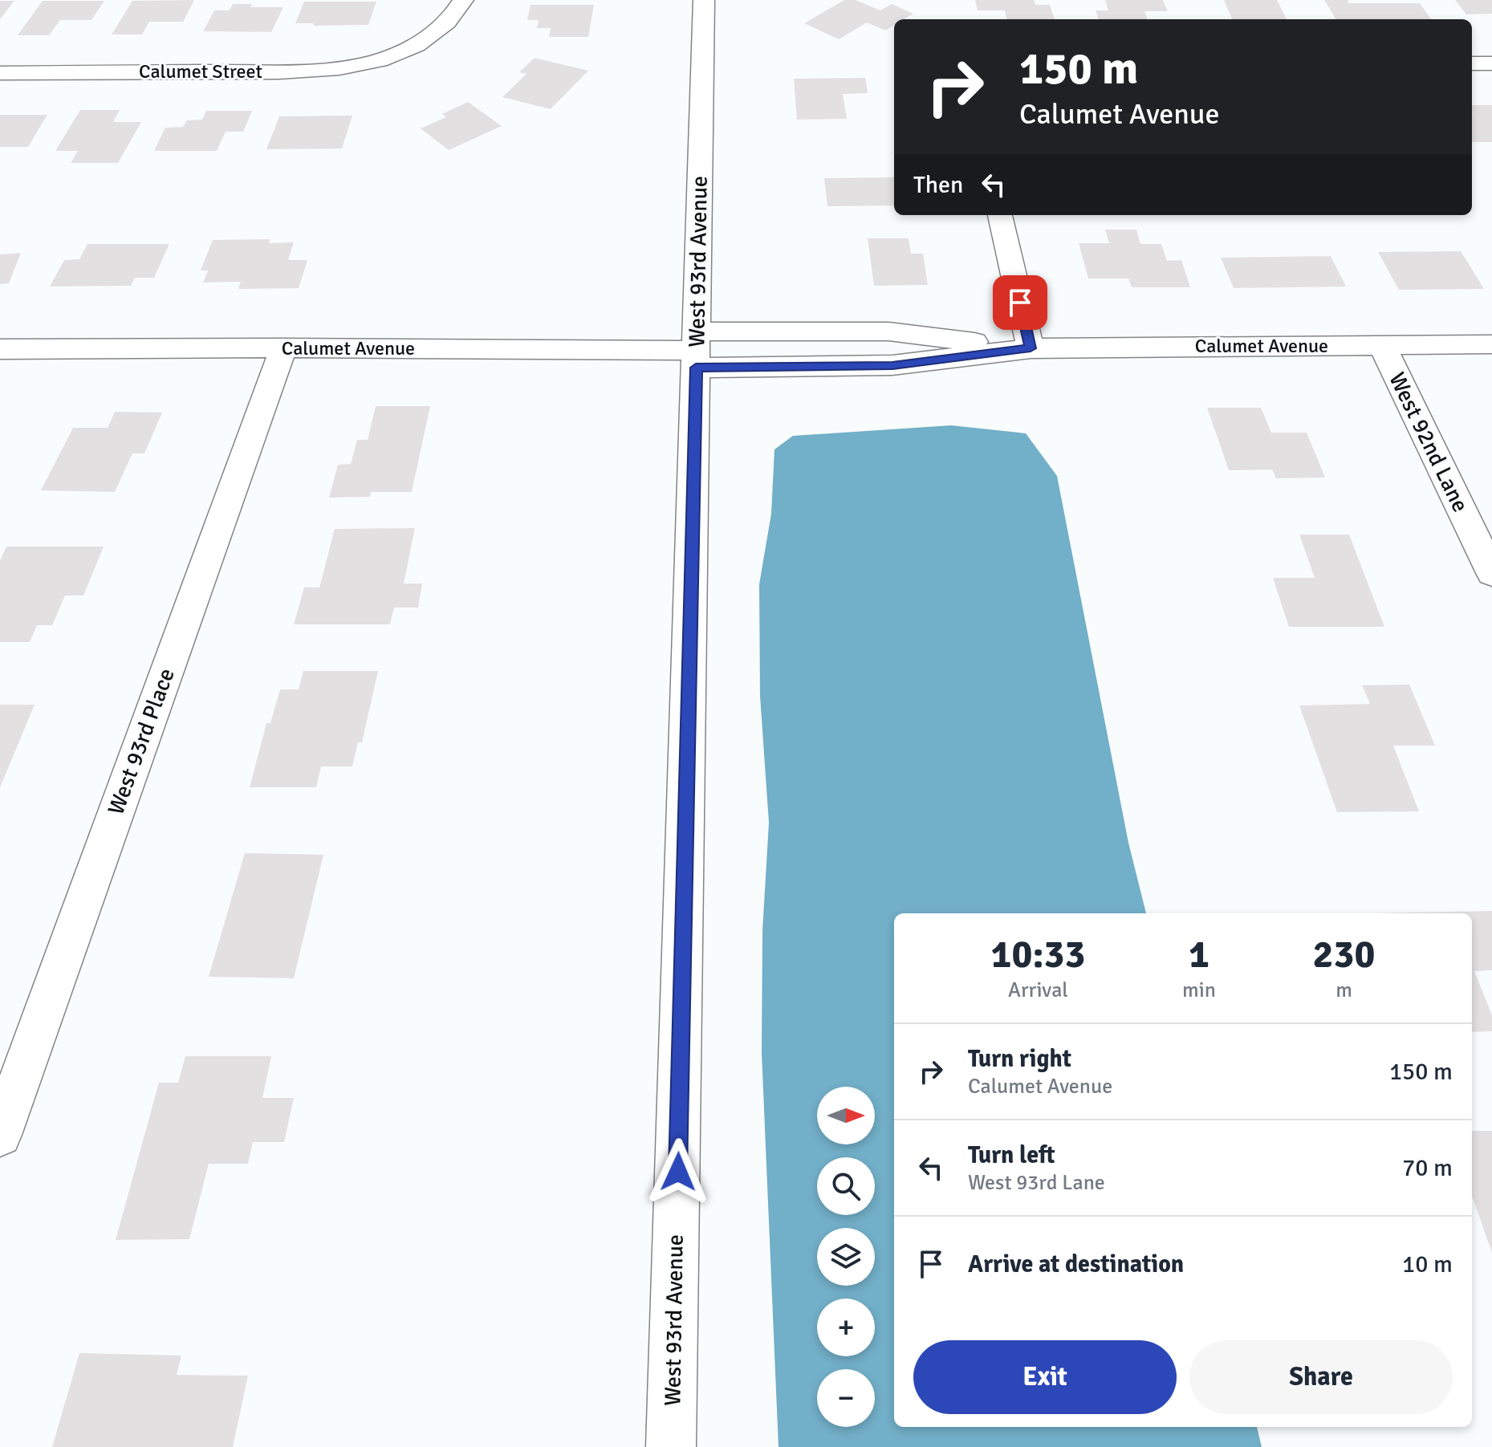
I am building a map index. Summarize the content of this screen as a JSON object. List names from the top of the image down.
{
  "streets": {
    "street": [
      "Calumet Street",
      "West 93rd Avenue",
      "Calumet Avenue",
      "West 92nd Lane",
      "West 93rd Place"
    ]
  },
  "crossings": [
    ["West 93rd Avenue", "Calumet Avenue"],
    ["Calumet Avenue", "West 92nd Lane"],
    ["Calumet Avenue", "West 93rd Place"]
  ],
  "north": "right",
  "page": {
    "turn": ["150 m", "Calumet Avenue"],
    "then": "Then",
    "eta": [
      "10:33",
      "Arrival",
      "1",
      "min",
      "230",
      "m"
    ],
    "list": [
      {
        "name": "Turn right",
        "note": "Calumet Avenue",
        "value": "150 m"
      },
      {
        "name": "Turn left",
        "note": "West 93rd Lane",
        "value": "70 m"
      },
      {
        "name": "Arrive at destination",
        "value": "10 m"
      }
    ],
    "map_buttons": ["+", "−"],
    "buttons": ["Exit", "Share"]
  }
}
